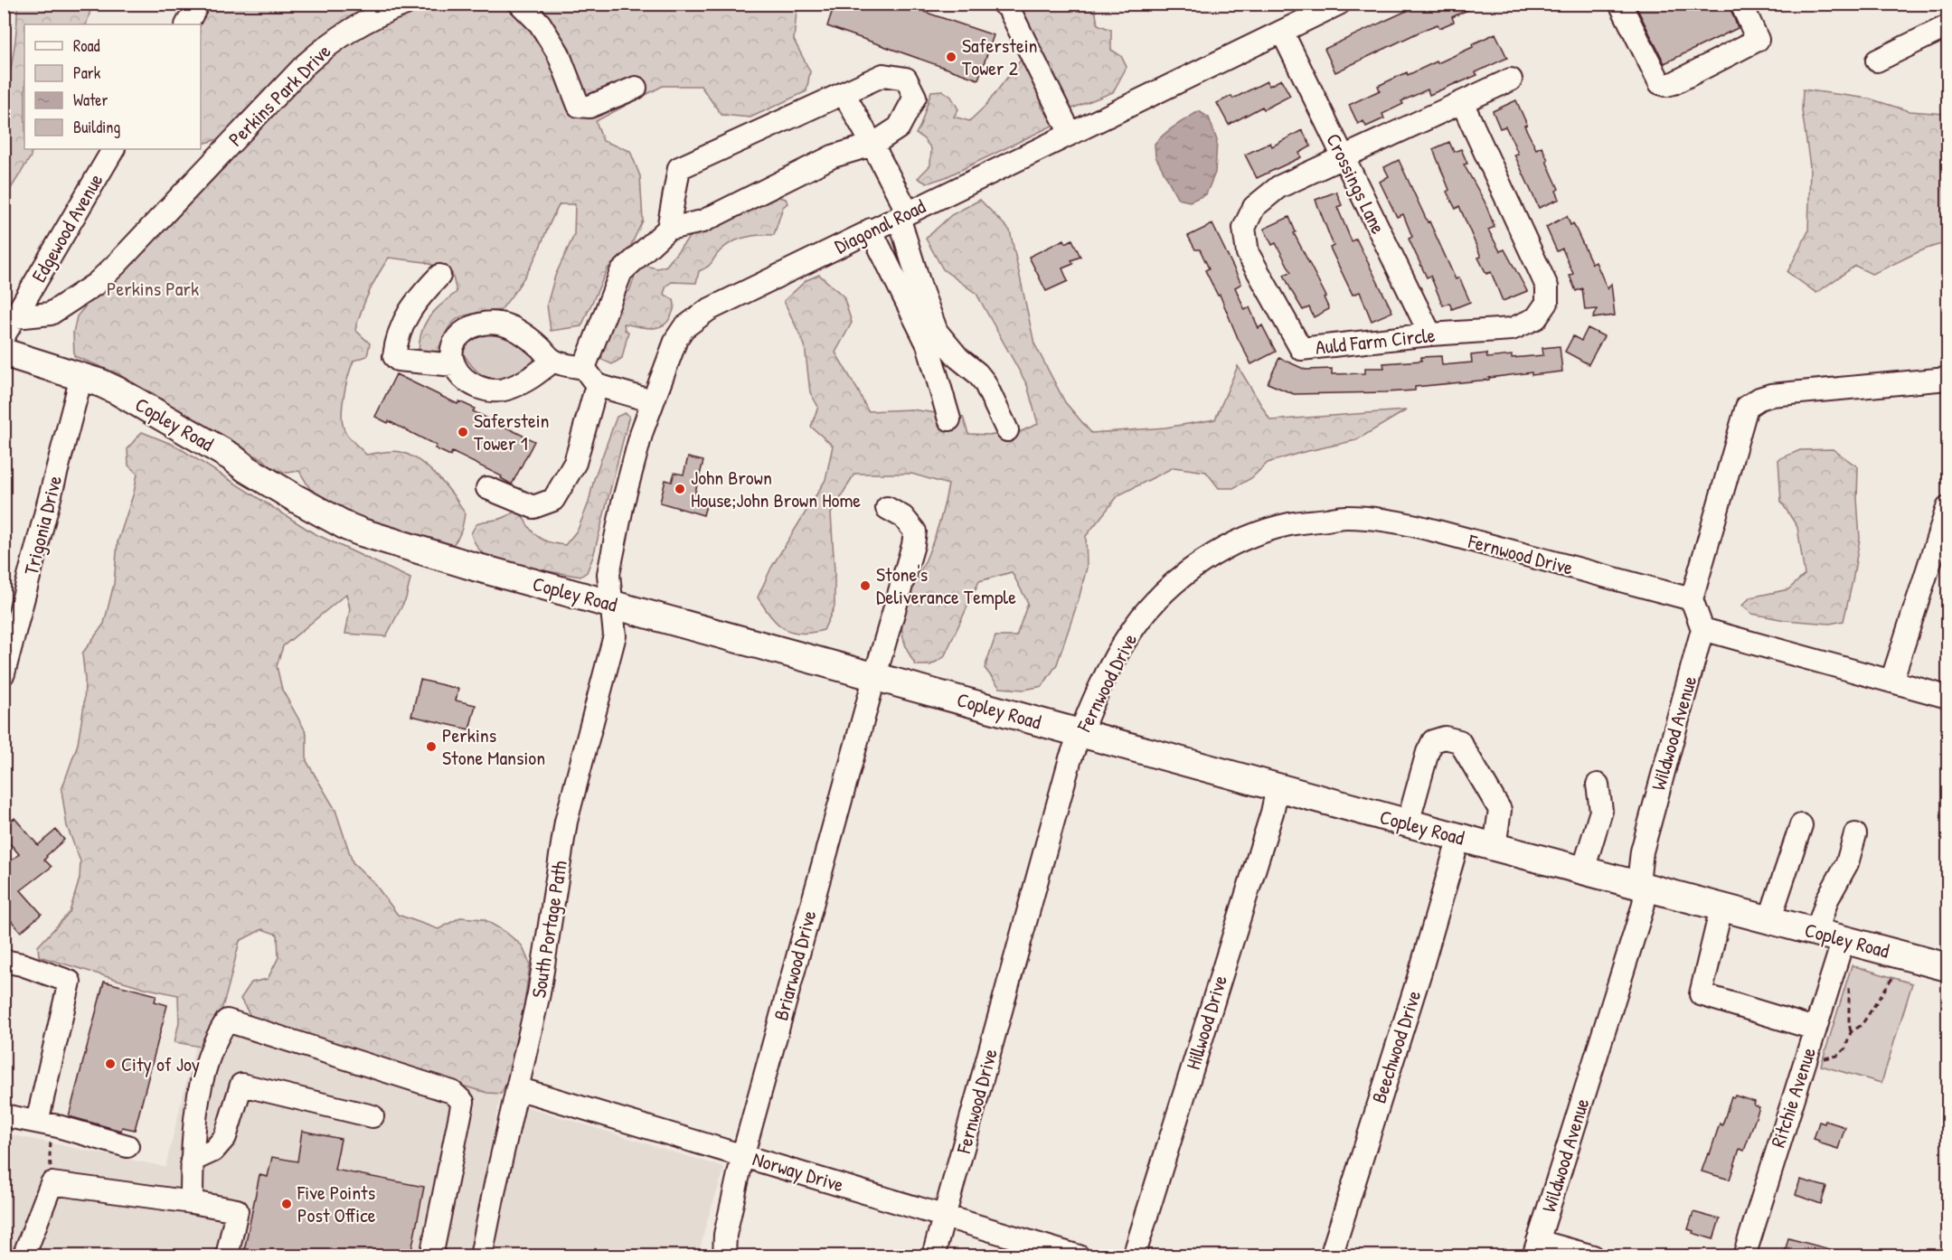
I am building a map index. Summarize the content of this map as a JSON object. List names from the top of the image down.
{
  "streets": {
    "main road": ["Copley Road"],
    "street": [
      "Perkins Park Drive",
      "Crossings Lane",
      "Diagonal Road",
      "Edgewood Avenue",
      "Auld Farm Circle",
      "Trigonia Drive",
      "Fernwood Drive",
      "Wildwood Avenue",
      "South Portage Path",
      "Briarwood Drive",
      "Hillwood Drive",
      "Beechwood Drive",
      "Ritchie Avenue",
      "Norway Drive"
    ]
  },
  "crossings": [
    ["Perkins Park Drive", "Edgewood Avenue"],
    ["Crossings Lane", "Diagonal Road"],
    ["Crossings Lane", "Auld Farm Circle"],
    ["Diagonal Road", "Copley Road"],
    ["Diagonal Road", "South Portage Path"],
    ["Copley Road", "Trigonia Drive"],
    ["Copley Road", "Fernwood Drive"],
    ["Copley Road", "Wildwood Avenue"],
    ["Copley Road", "South Portage Path"],
    ["Copley Road", "Briarwood Drive"],
    ["Copley Road", "Hillwood Drive"],
    ["Copley Road", "Beechwood Drive"],
    ["Copley Road", "Ritchie Avenue"],
    ["Fernwood Drive", "Norway Drive"],
    ["South Portage Path", "Norway Drive"],
    ["Briarwood Drive", "Norway Drive"]
  ],
  "parks": ["Perkins Park"],
  "places": [
    "Saferstein Tower 2",
    "Saferstein Tower 1",
    "John Brown House;John Brown Home",
    "Stone's Deliverance Temple",
    "Perkins Stone Mansion",
    "City of Joy",
    "Five Points Post Office"
  ],
  "legend": [
    "Road",
    "Park",
    "Water",
    "Building"
  ]
}
